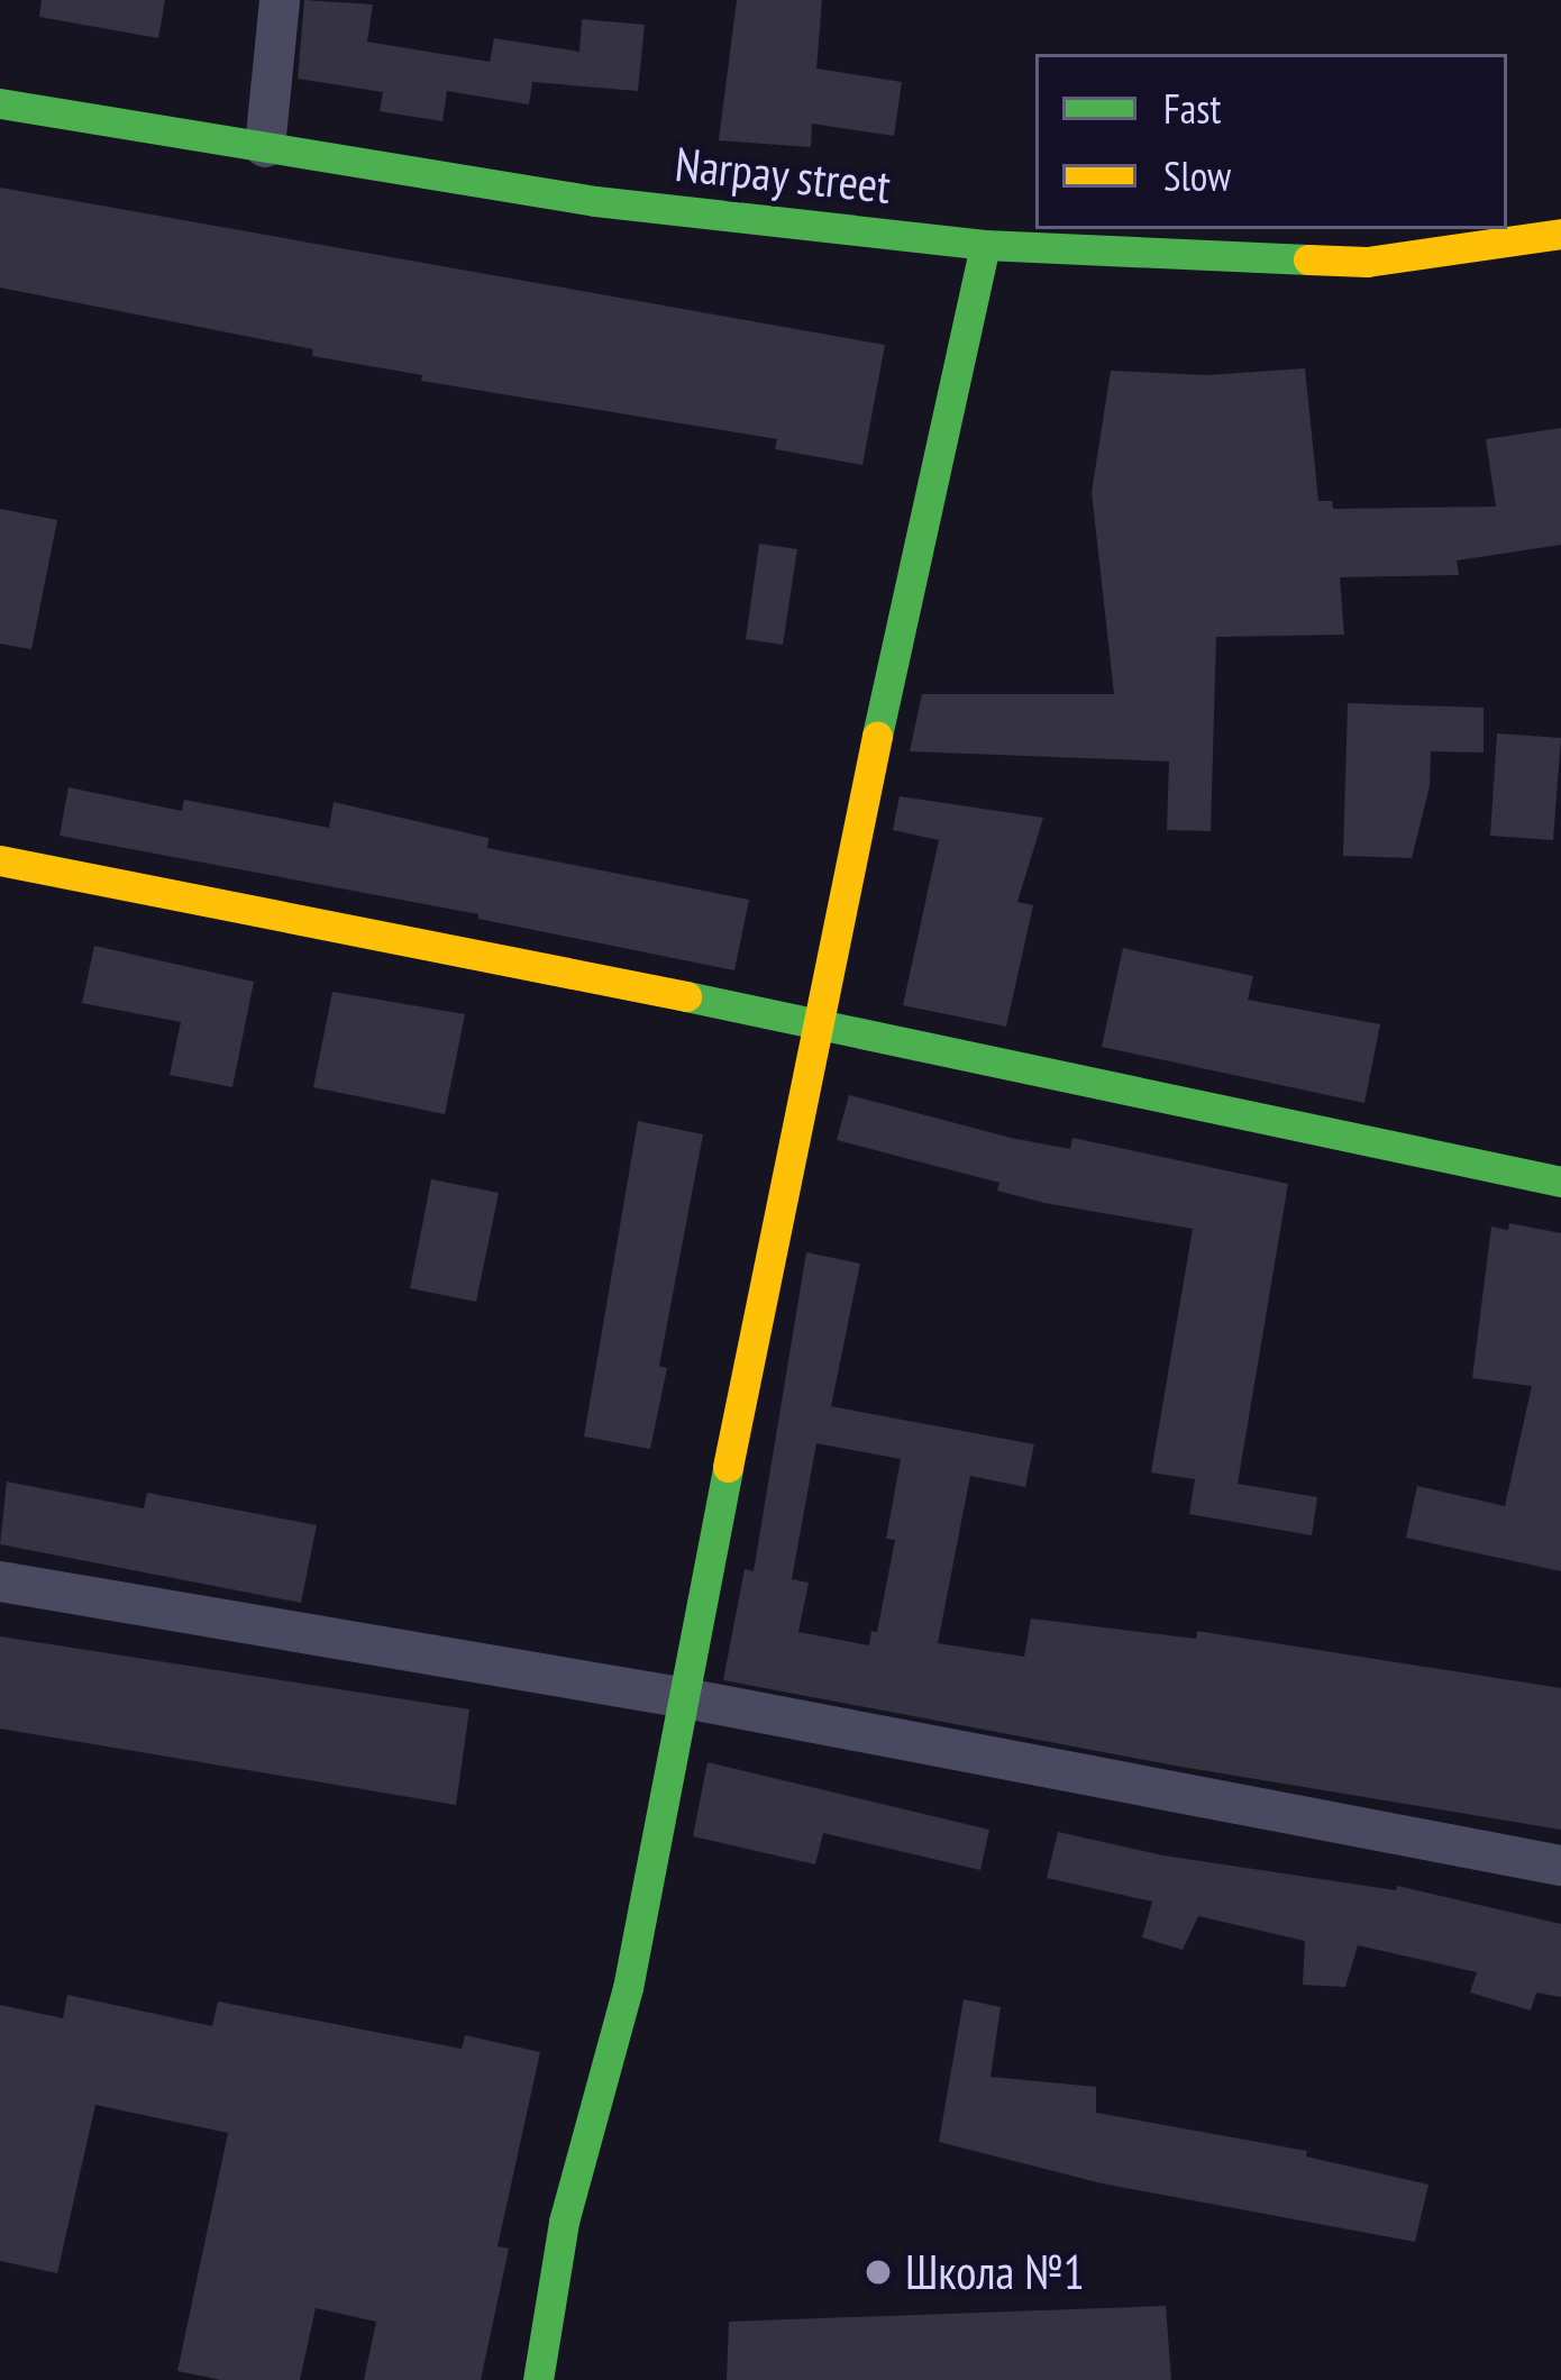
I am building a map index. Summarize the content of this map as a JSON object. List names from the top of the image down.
{
  "streets": {
    "street": ["Narpay street"]
  },
  "places": ["Школа №1"],
  "legend": ["Fast", "Slow"]
}
